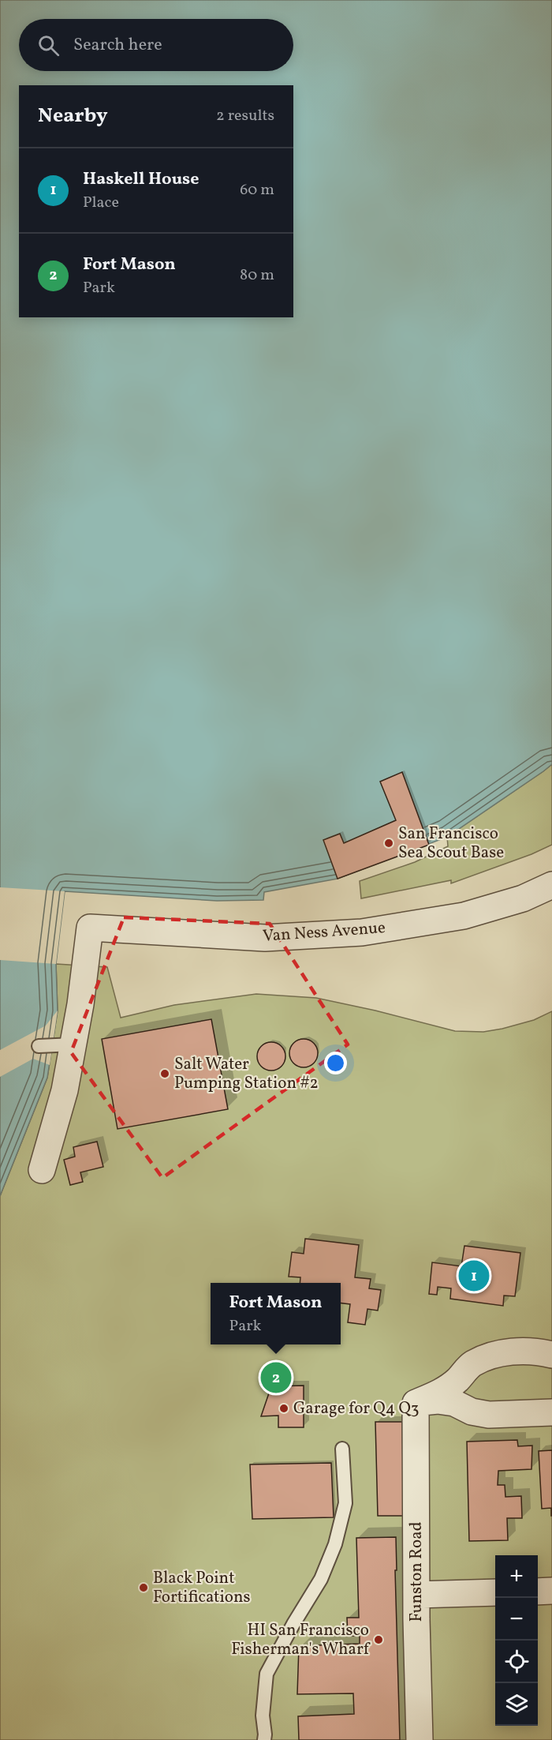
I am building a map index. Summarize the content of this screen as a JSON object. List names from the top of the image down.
{
  "streets": {
    "street": ["Van Ness Avenue", "Funston Road"]
  },
  "places": [
    "San Francisco Sea Scout Base",
    "Salt Water Pumping Station #2",
    "Garage for Q4 Q3",
    "Black Point Fortifications",
    "HI San Francisco Fisherman's Wharf"
  ],
  "page": {
    "search": "Search here",
    "heading": ["Nearby", "2 results"],
    "list": [
      {
        "mark": "1",
        "name": "Haskell House",
        "note": "Place",
        "value": "60 m"
      },
      {
        "mark": "2",
        "name": "Fort Mason",
        "note": "Park",
        "value": "80 m"
      }
    ],
    "pins": ["1", "2"],
    "popup": ["Fort Mason", "Park"],
    "map_buttons": ["+", "−"]
  }
}
